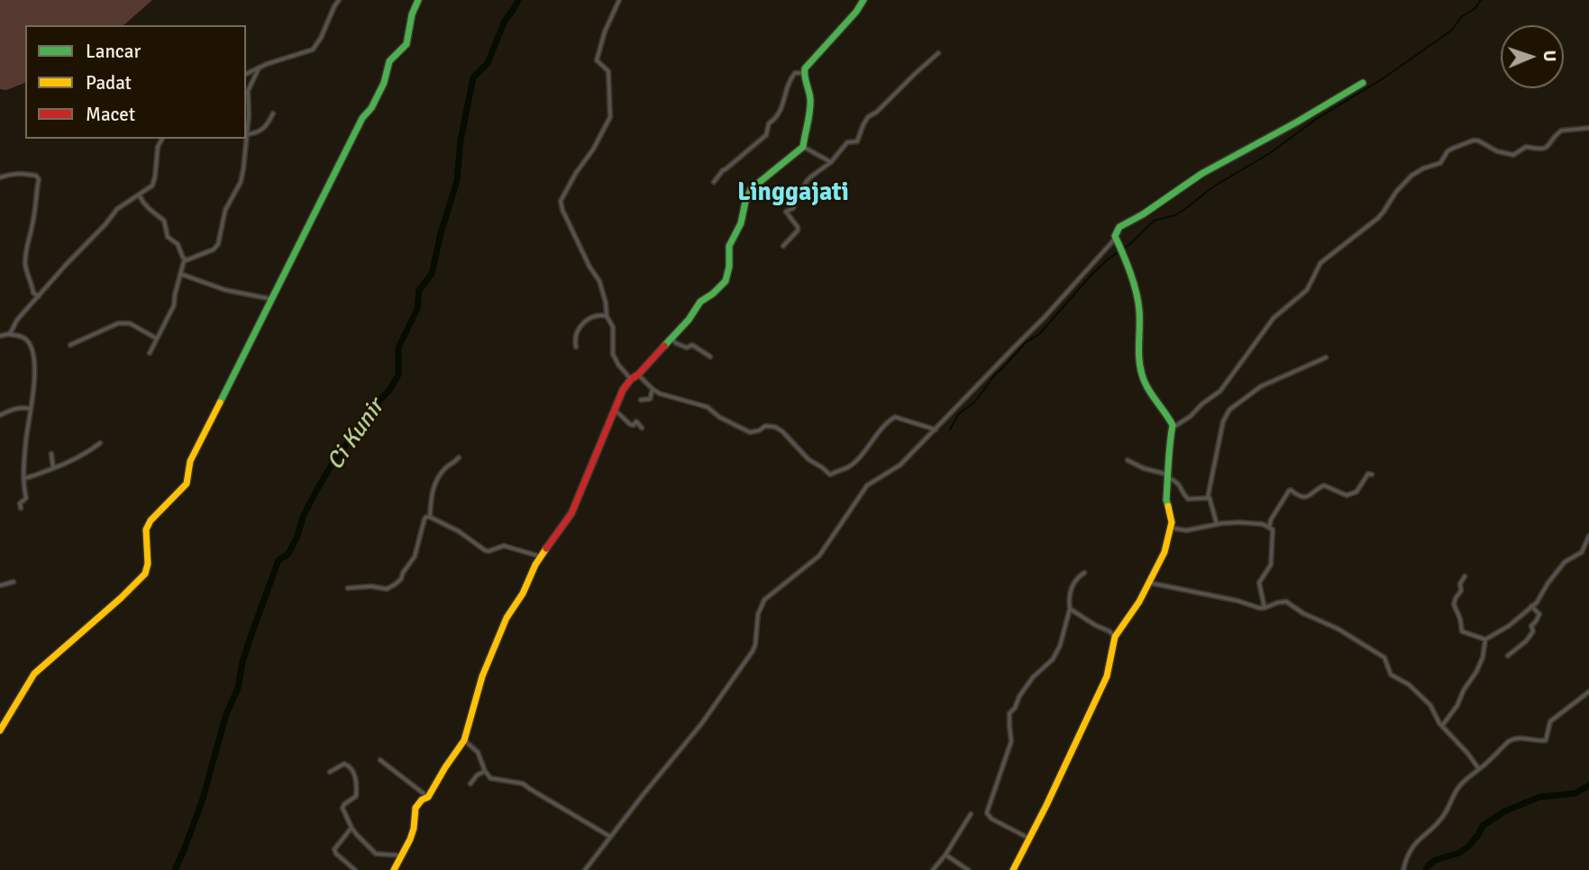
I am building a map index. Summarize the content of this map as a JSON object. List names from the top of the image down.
{
  "districts": ["Linggajati"],
  "water": ["Ci Kunir"],
  "legend": ["Lancar", "Padat", "Macet"],
  "north": "right"
}
